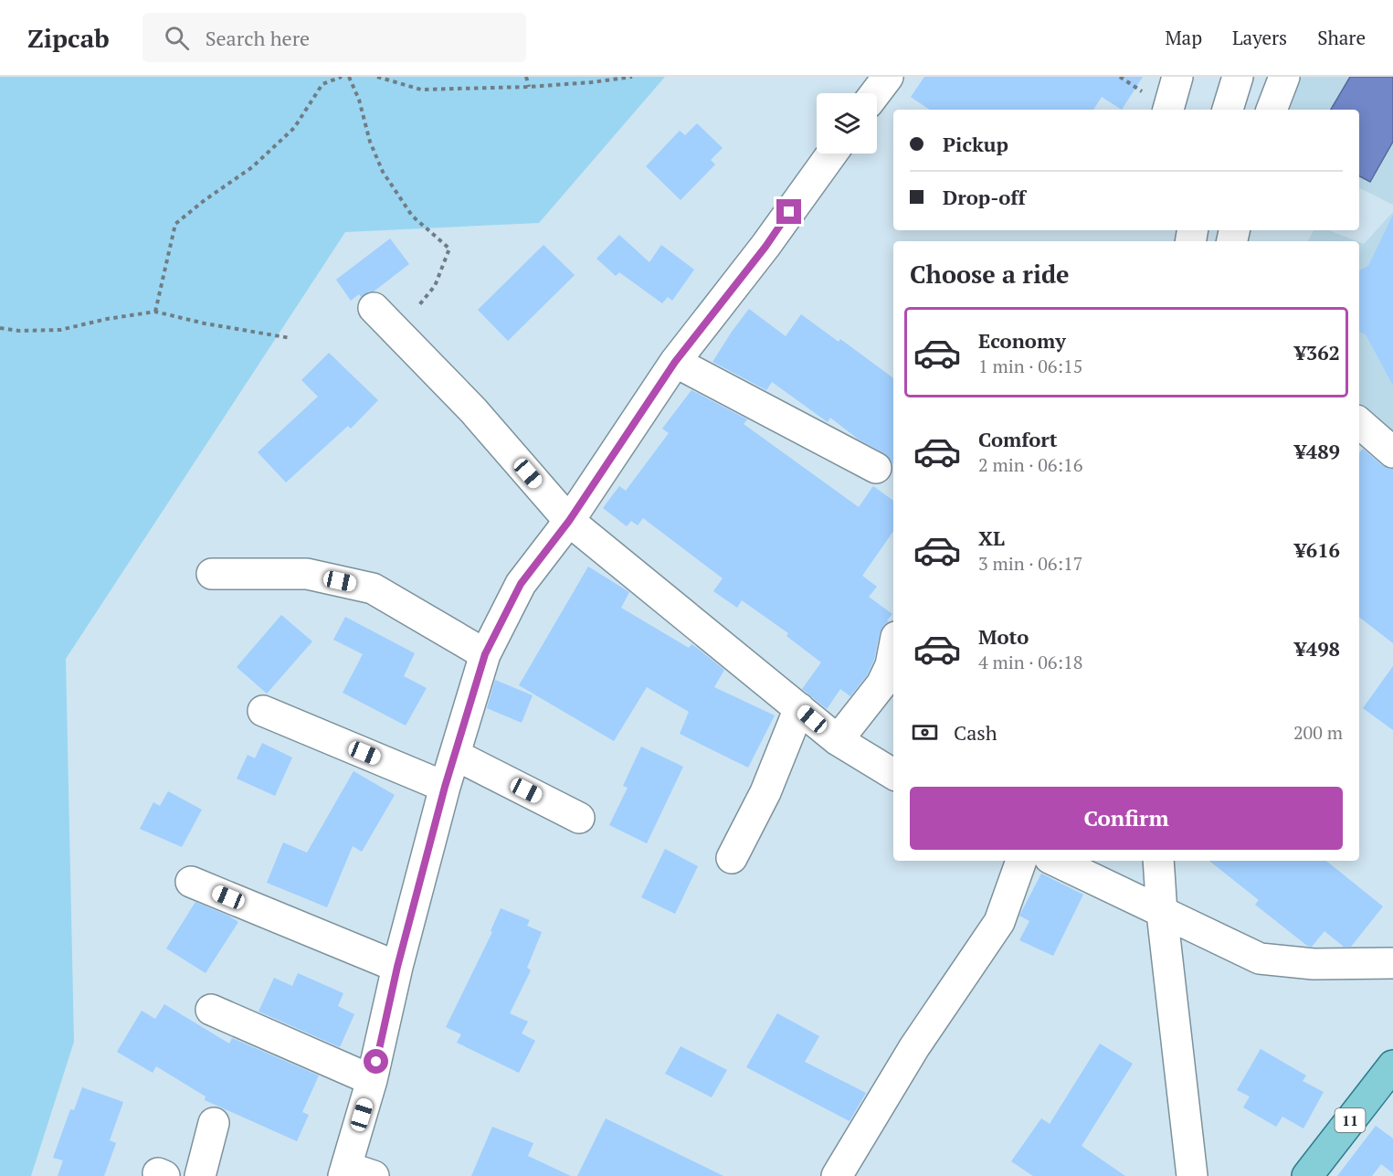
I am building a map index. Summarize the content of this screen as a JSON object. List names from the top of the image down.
{
  "streets": {
    "main road": ["11"]
  },
  "page": {
    "header": "Zipcab",
    "search": "Search here",
    "nav": ["Map", "Layers", "Share"],
    "banner": ["Pickup", "Drop-off"],
    "heading": "Choose a ride",
    "list": [
      {
        "name": "Economy",
        "note": "1 min · 06:15",
        "value": "¥362"
      },
      {
        "name": "Comfort",
        "note": "2 min · 06:16",
        "value": "¥489"
      },
      {
        "name": "XL",
        "note": "3 min · 06:17",
        "value": "¥616"
      },
      {
        "name": "Moto",
        "note": "4 min · 06:18",
        "value": "¥498"
      }
    ],
    "pay": ["Cash", "200 m"],
    "buttons": "Confirm"
  }
}
